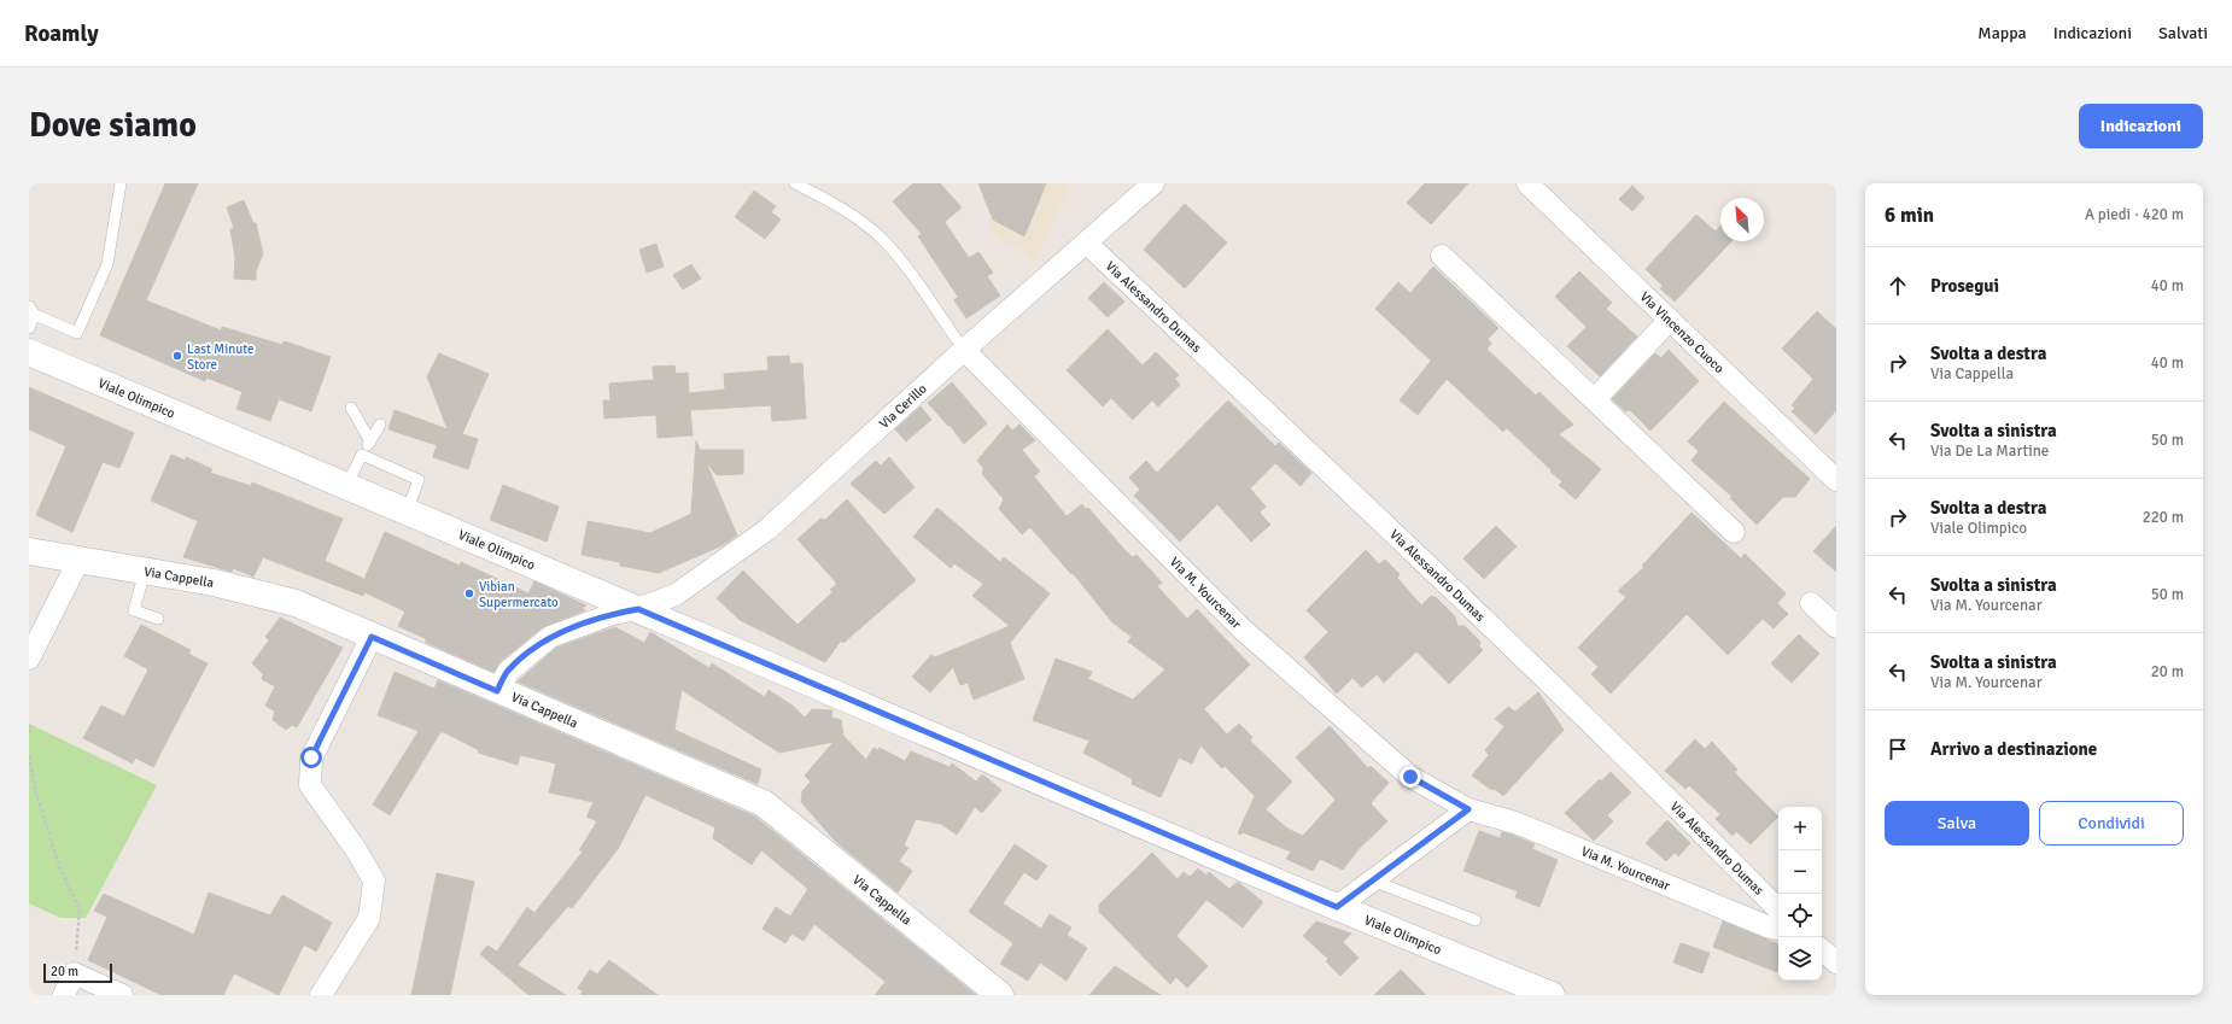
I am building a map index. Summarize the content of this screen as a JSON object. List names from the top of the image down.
{
  "streets": {
    "street": [
      "Via Alessandro Dumas",
      "Via Vincenzo Cuoco",
      "Viale Olimpico",
      "Via Cerillo",
      "Via Cappella",
      "Via M. Yourcenar"
    ]
  },
  "crossings": [
    ["Via Alessandro Dumas", "Via Cerillo"],
    ["Viale Olimpico", "Via Cerillo"],
    ["Via Cerillo", "Via Cappella"],
    ["Via Cerillo", "Via M. Yourcenar"]
  ],
  "places": ["Last Minute Store", "Vibian Supermercato"],
  "scale_bar": "20 m",
  "north": "top left",
  "page": {
    "header": "Roamly",
    "nav": ["Mappa", "Indicazioni", "Salvati"],
    "buttons": [
      "Indicazioni",
      ["Salva", "Condividi"]
    ],
    "title": "Dove siamo",
    "heading": ["6 min", "A piedi · 420 m"],
    "list": [
      ["Prosegui", "40 m"],
      ["Svolta a destra", "Via Cappella", "40 m"],
      ["Svolta a sinistra", "Via De La Martine", "50 m"],
      ["Svolta a destra", "Viale Olimpico", "220 m"],
      ["Svolta a sinistra", "Via M. Yourcenar", "50 m"],
      ["Svolta a sinistra", "Via M. Yourcenar", "20 m"],
      "Arrivo a destinazione"
    ],
    "map_buttons": ["+", "−"],
    "scale": "20 m"
  }
}
